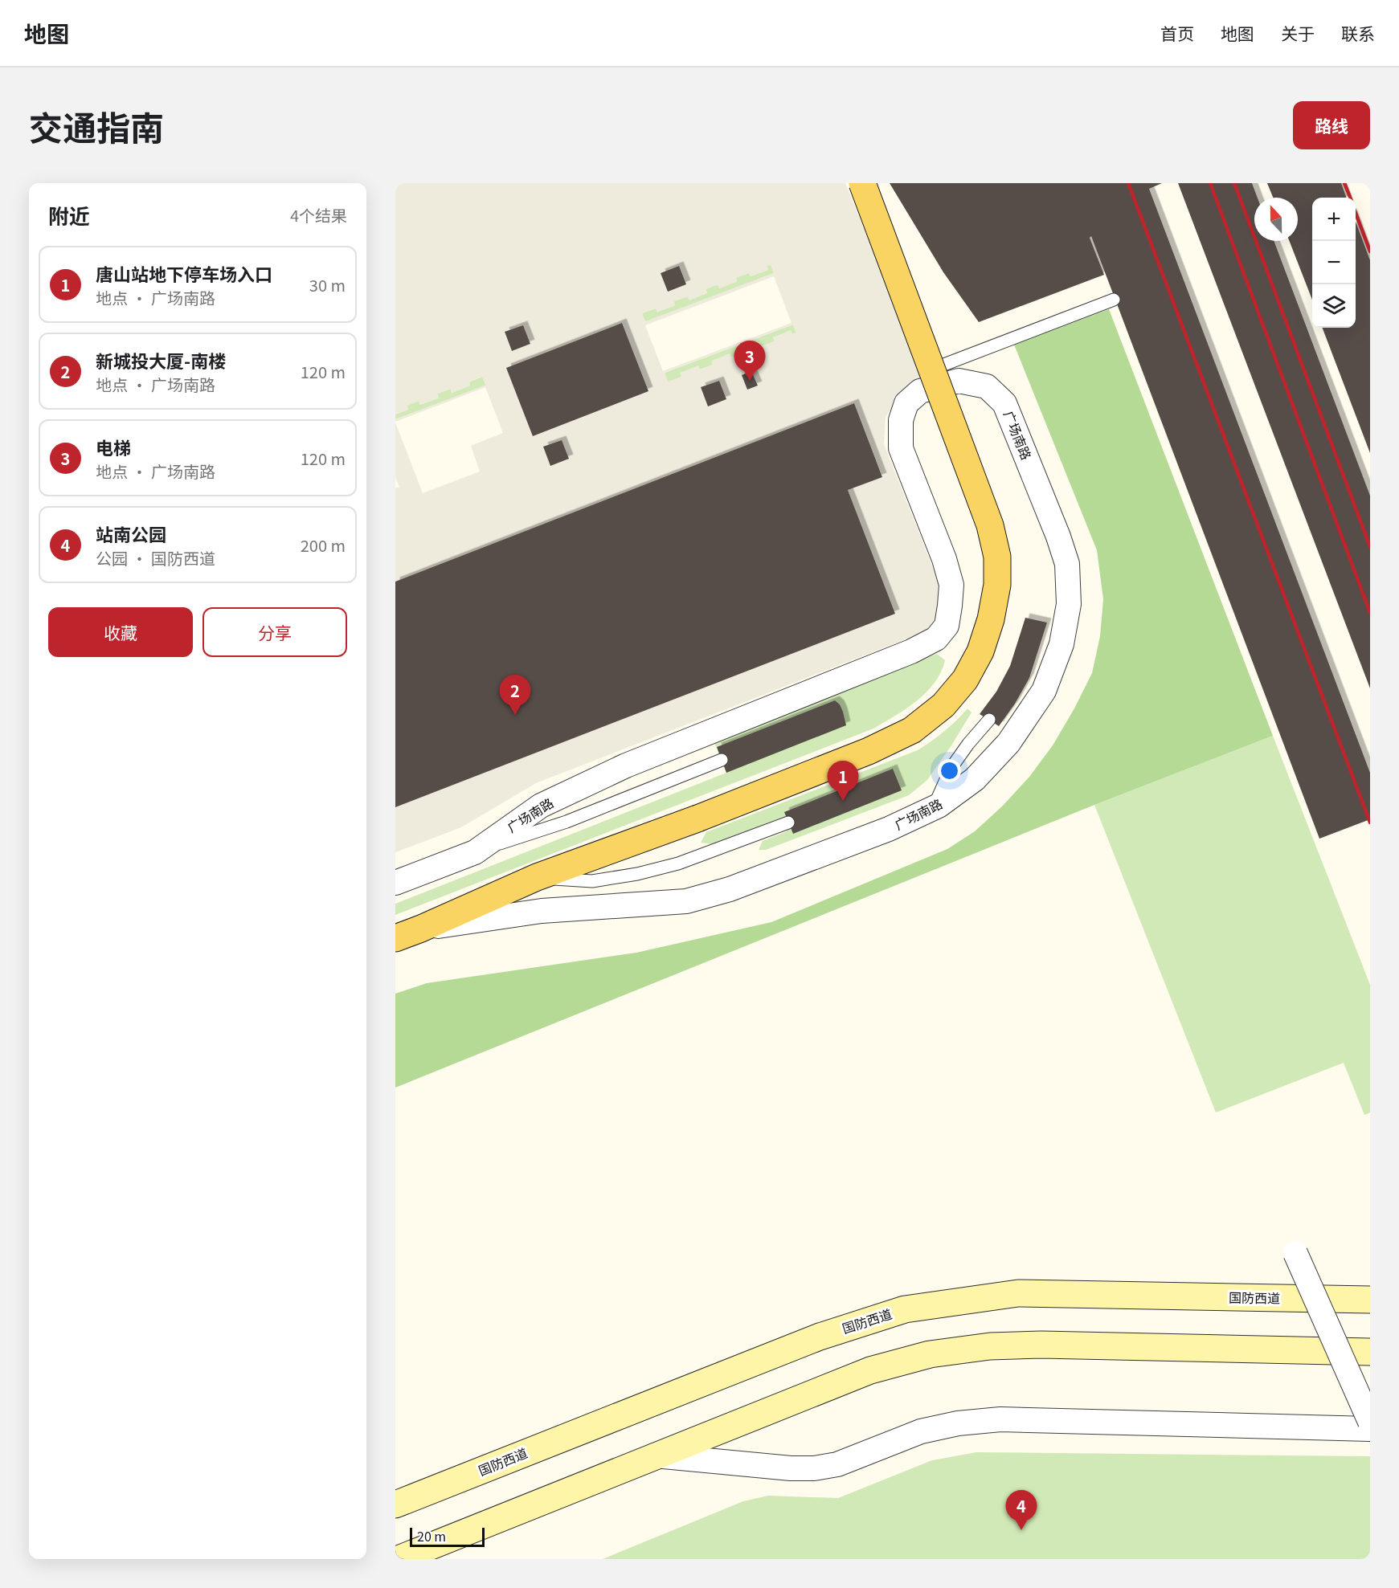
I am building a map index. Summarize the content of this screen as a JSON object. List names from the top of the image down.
{
  "streets": {
    "main road": ["广场南路", "国防西道"]
  },
  "scale_bar": "20 m",
  "north": "top",
  "page": {
    "header": "地图",
    "nav": [
      "首页",
      "地图",
      "关于",
      "联系"
    ],
    "title": "交通指南",
    "buttons": [
      "路线",
      ["收藏", "分享"]
    ],
    "heading": ["附近", "4个结果"],
    "map_buttons": ["+", "−"],
    "list": [
      {
        "mark": "1",
        "name": "唐山站地下停车场入口",
        "note": "地点 · 广场南路",
        "value": "30 m"
      },
      {
        "mark": "2",
        "name": "新城投大厦-南楼",
        "note": "地点 · 广场南路",
        "value": "120 m"
      },
      {
        "mark": "3",
        "name": "电梯",
        "note": "地点 · 广场南路",
        "value": "120 m"
      },
      {
        "mark": "4",
        "name": "站南公园",
        "note": "公园 · 国防西道",
        "value": "200 m"
      }
    ],
    "pins": [
      "3",
      "2",
      "1",
      "4"
    ],
    "scale": "20 m"
  }
}
